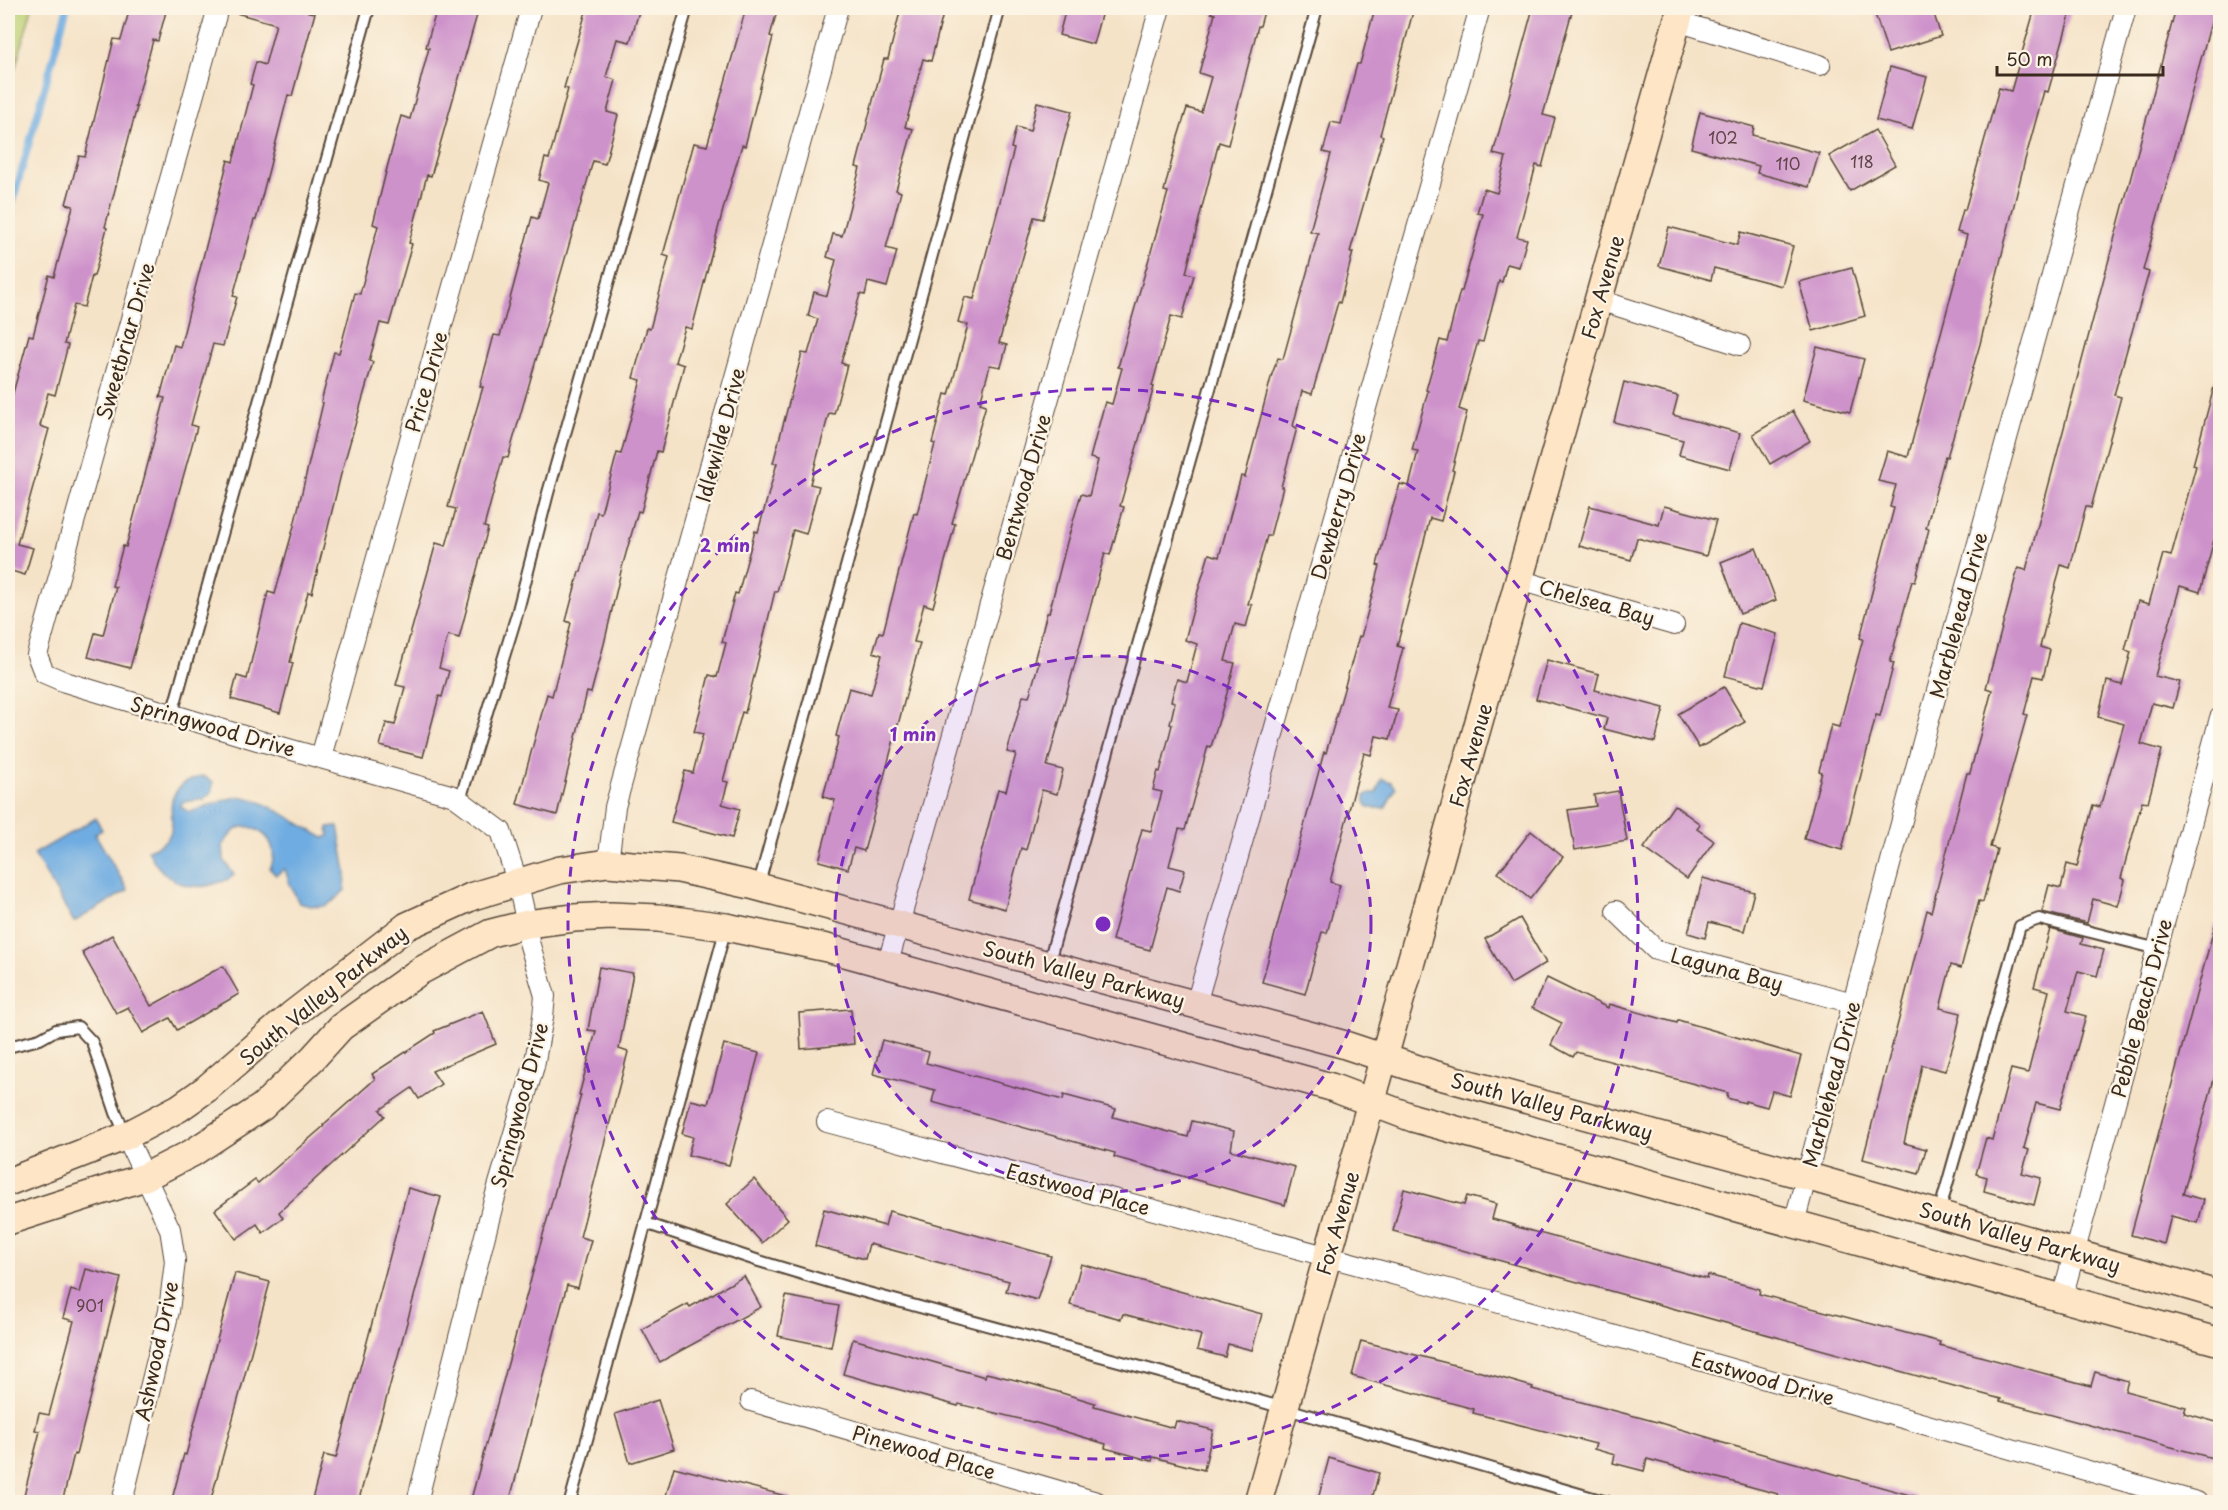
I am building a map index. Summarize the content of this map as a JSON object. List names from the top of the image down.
{
  "streets": {
    "main road": ["Fox Avenue", "South Valley Parkway"],
    "street": [
      "Sweetbriar Drive",
      "Price Drive",
      "Idlewilde Drive",
      "Bentwood Drive",
      "Dewberry Drive",
      "Chelsea Bay",
      "Marblehead Drive",
      "Springwood Drive",
      "Laguna Bay",
      "Pebble Beach Drive",
      "Eastwood Place",
      "Ashwood Drive",
      "Eastwood Drive",
      "Pinewood Place"
    ]
  },
  "crossings": [
    ["Fox Avenue", "Chelsea Bay"],
    ["Fox Avenue", "South Valley Parkway"],
    ["Fox Avenue", "Eastwood Place"],
    ["Fox Avenue", "Eastwood Drive"],
    ["Sweetbriar Drive", "Springwood Drive"],
    ["Price Drive", "Springwood Drive"],
    ["Idlewilde Drive", "South Valley Parkway"],
    ["Bentwood Drive", "South Valley Parkway"],
    ["Dewberry Drive", "South Valley Parkway"],
    ["Marblehead Drive", "Laguna Bay"],
    ["Marblehead Drive", "South Valley Parkway"],
    ["Springwood Drive", "South Valley Parkway"],
    ["South Valley Parkway", "Pebble Beach Drive"],
    ["South Valley Parkway", "Ashwood Drive"],
    ["Eastwood Place", "Eastwood Drive"]
  ],
  "house_numbers": [
    "102",
    "118",
    "110",
    "901"
  ],
  "scale_bar": "50 m",
  "rings": ["2 min", "1 min"]
}
